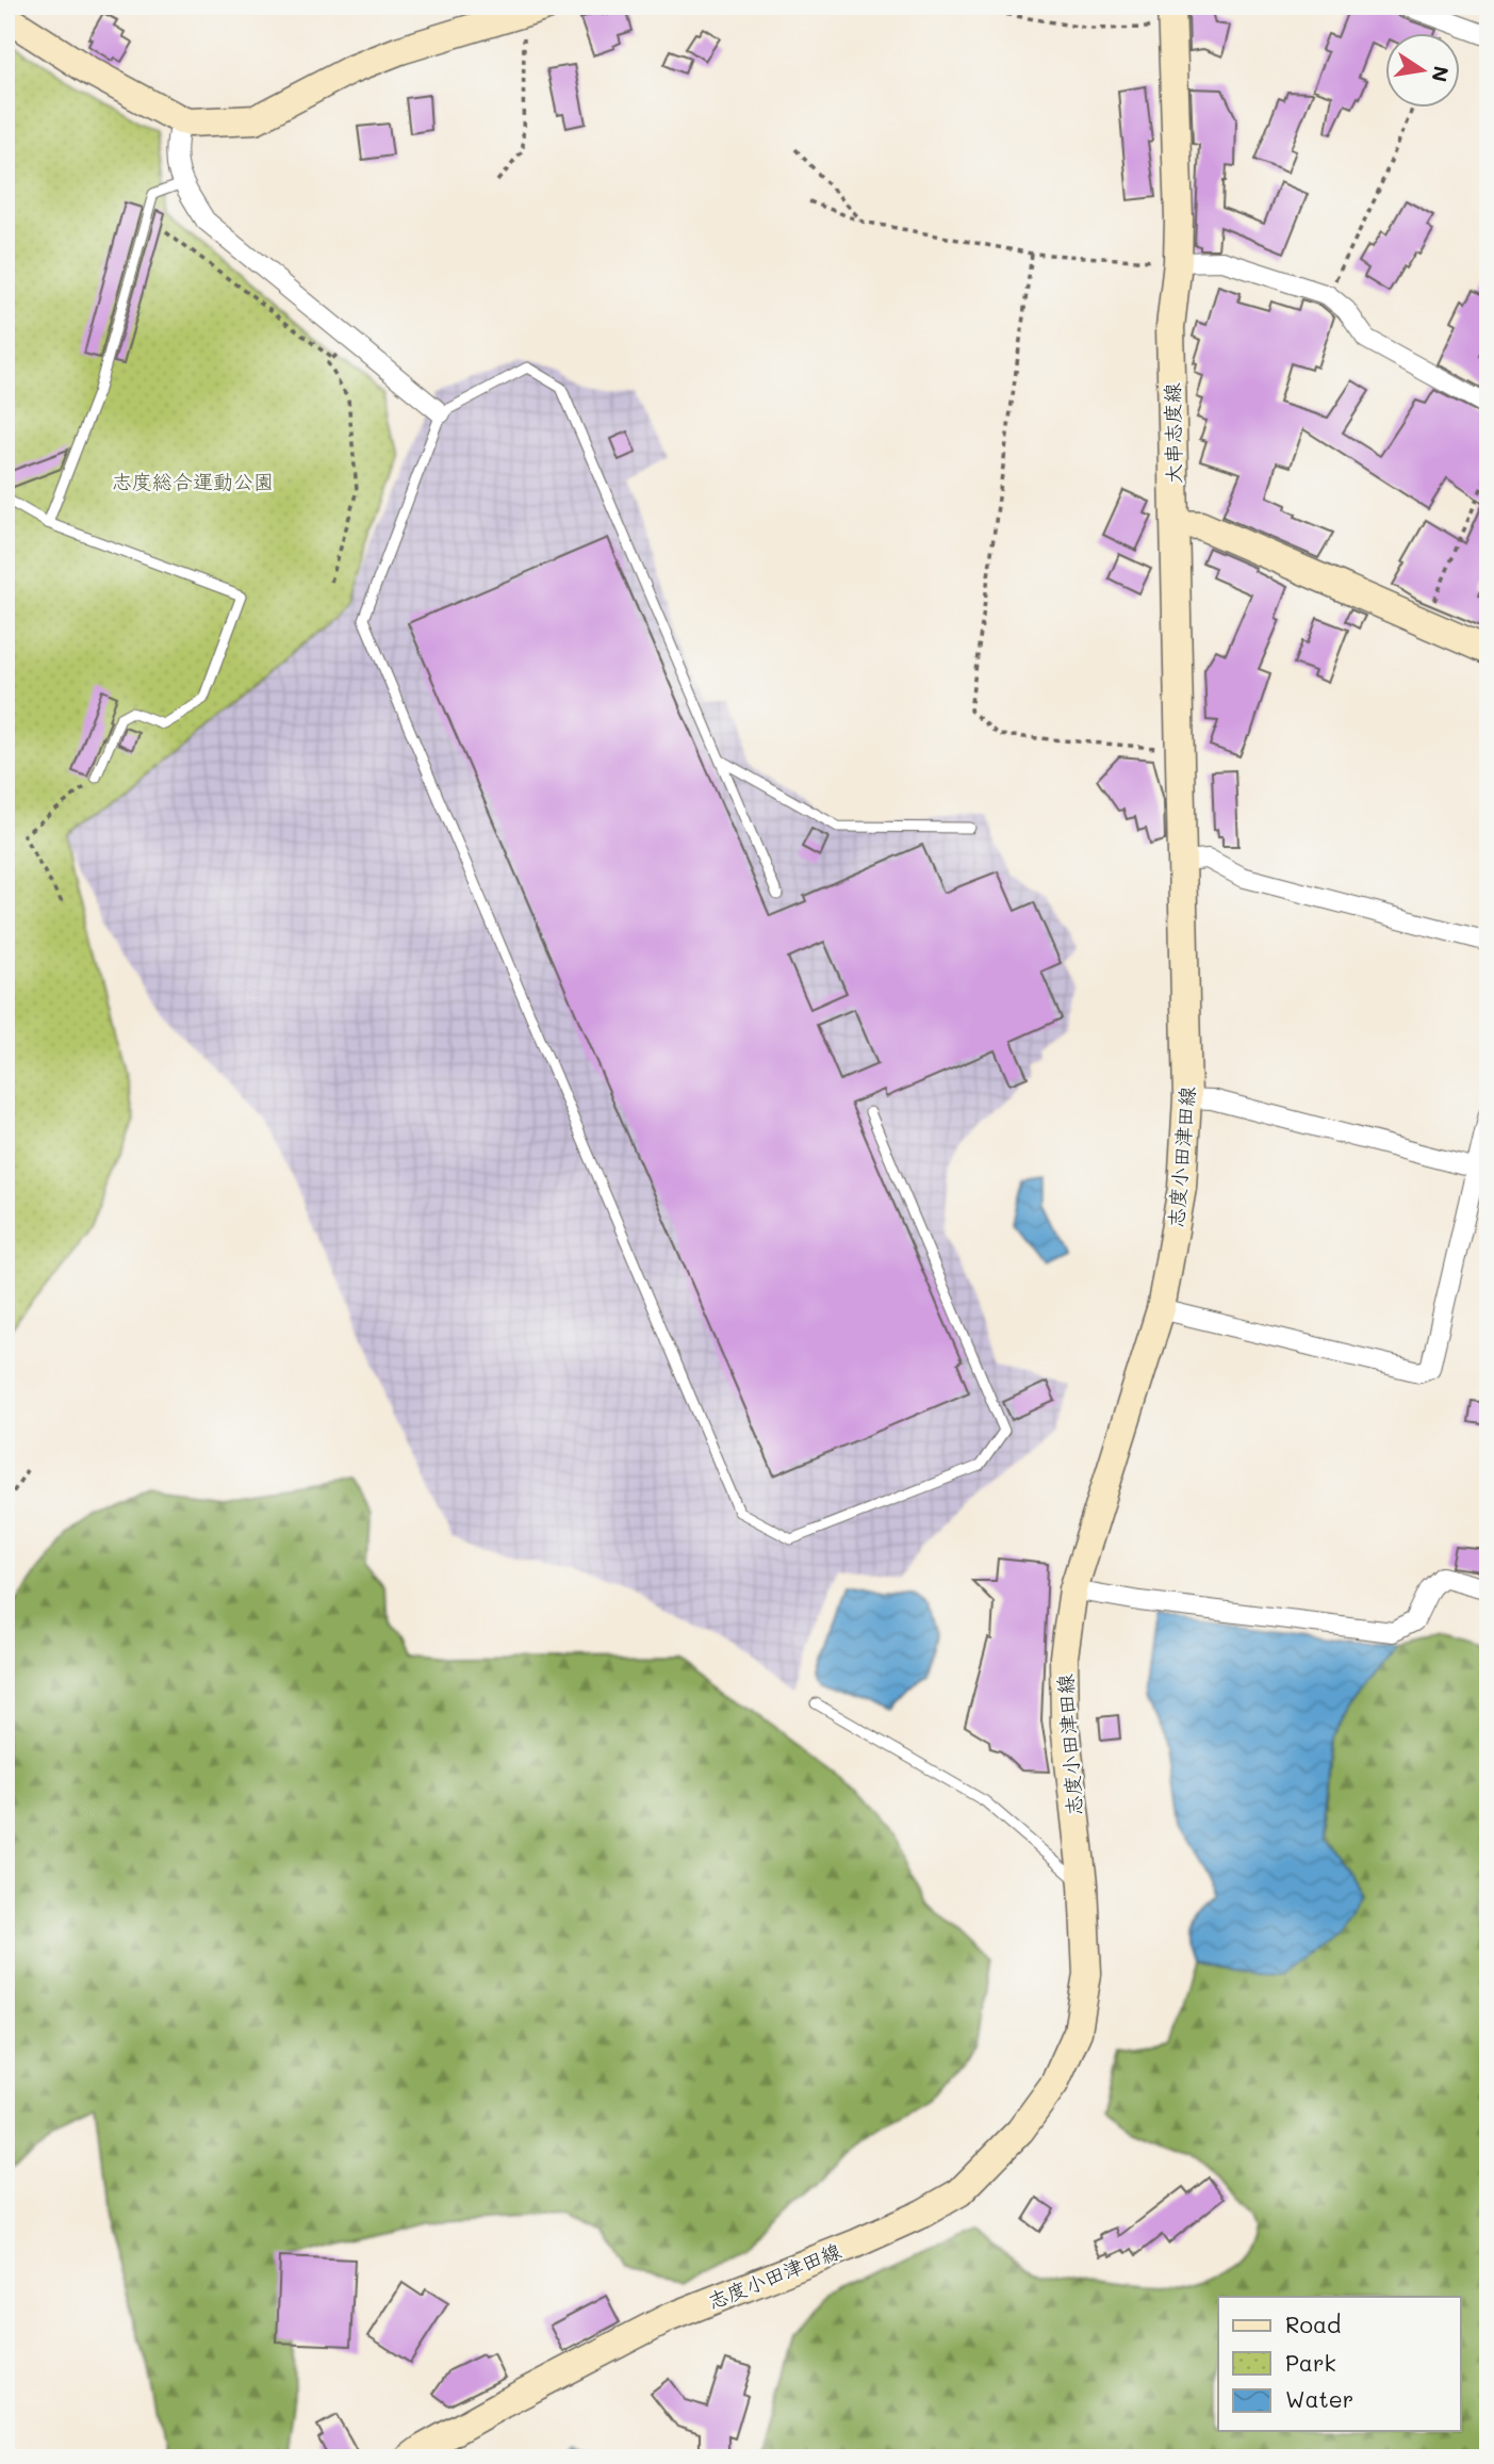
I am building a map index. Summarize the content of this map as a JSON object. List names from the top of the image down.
{
  "streets": {
    "main road": ["大串志度線", "志度小田津田線"]
  },
  "crossings": [
    ["大串志度線", "志度小田津田線"]
  ],
  "parks": ["志度総合運動公園"],
  "legend": ["Road", "Park", "Water"],
  "north": "right"
}
